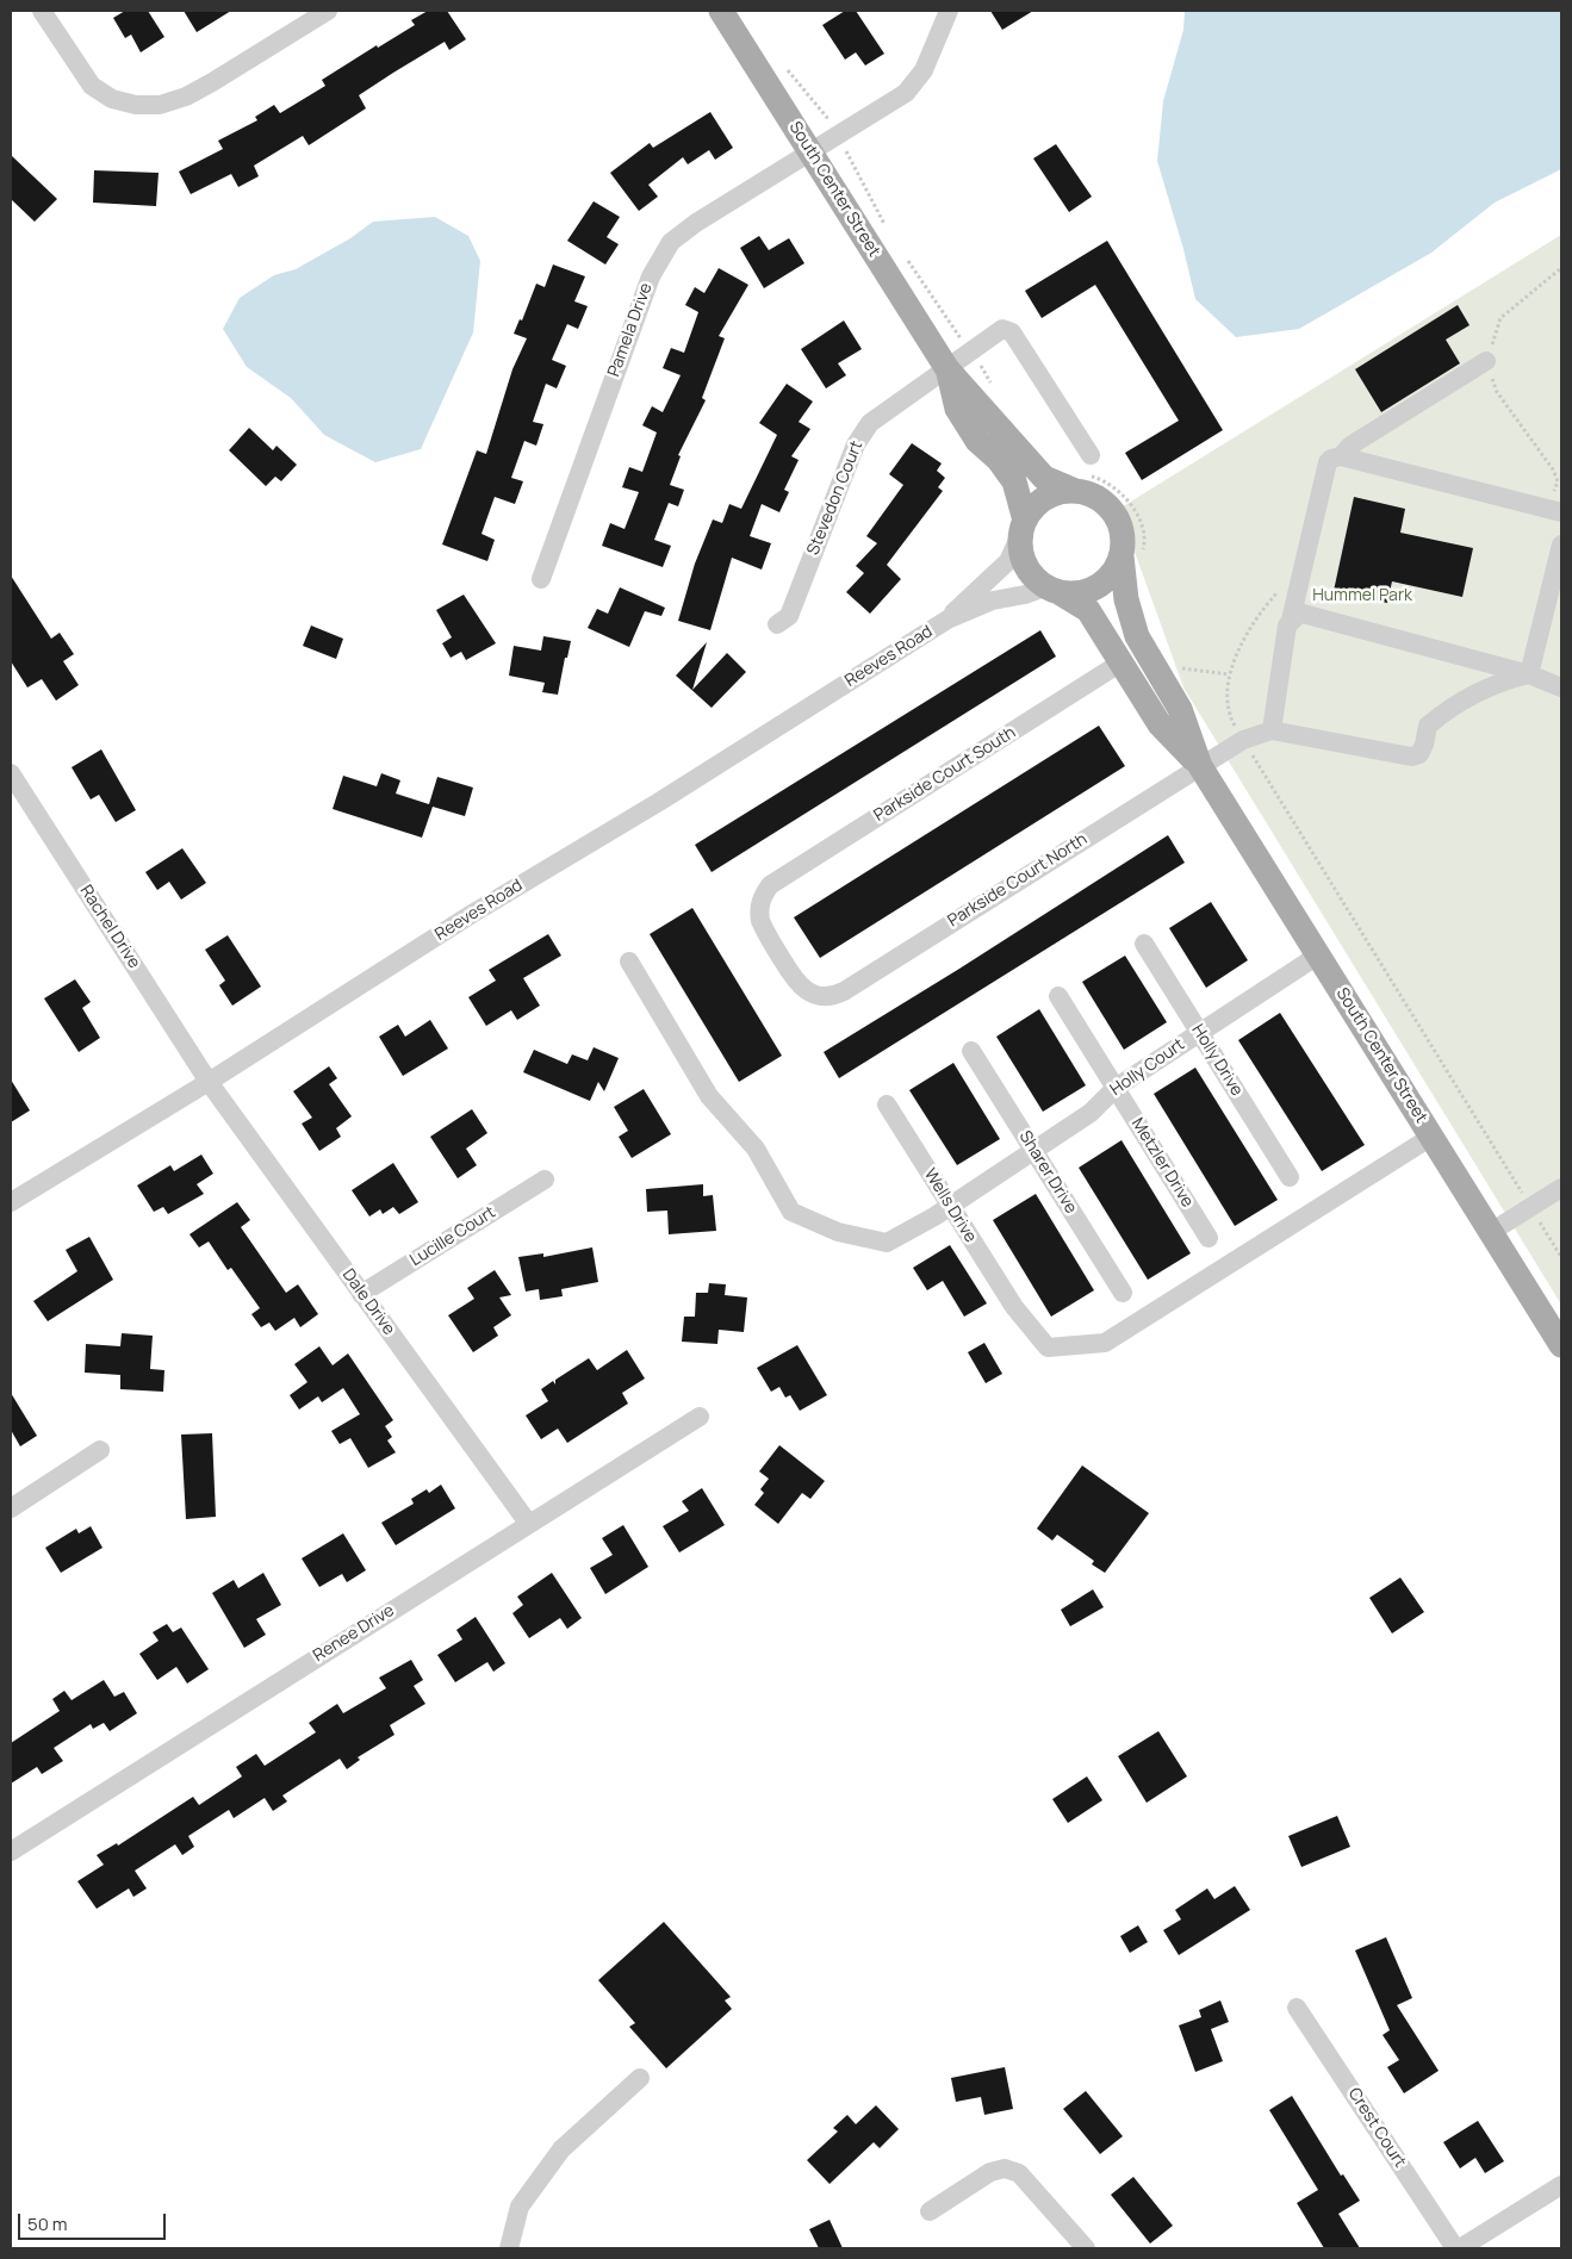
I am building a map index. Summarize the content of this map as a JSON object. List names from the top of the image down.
{
  "streets": {
    "main road": ["South Center Street"],
    "street": [
      "Pamela Drive",
      "Stevedon Court",
      "Reeves Road",
      "Parkside Court South",
      "Parkside Court North",
      "Rachel Drive",
      "Holly Drive",
      "Holly Court",
      "Metzler Drive",
      "Sharer Drive",
      "Wells Drive",
      "Lucille Court",
      "Dale Drive",
      "Renee Drive",
      "Crest Court"
    ]
  },
  "crossings": [
    ["South Center Street", "Pamela Drive"],
    ["South Center Street", "Stevedon Court"],
    ["South Center Street", "Reeves Road"],
    ["South Center Street", "Parkside Court South"],
    ["South Center Street", "Parkside Court North"],
    ["South Center Street", "Holly Court"],
    ["South Center Street", "Wells Drive"],
    ["Reeves Road", "Rachel Drive"],
    ["Reeves Road", "Dale Drive"],
    ["Parkside Court South", "Parkside Court North"],
    ["Rachel Drive", "Dale Drive"],
    ["Holly Drive", "Holly Court"],
    ["Holly Court", "Metzler Drive"],
    ["Holly Court", "Sharer Drive"],
    ["Holly Court", "Wells Drive"],
    ["Lucille Court", "Dale Drive"],
    ["Dale Drive", "Renee Drive"]
  ],
  "parks": ["Hummel Park"],
  "scale_bar": "50 m"
}
